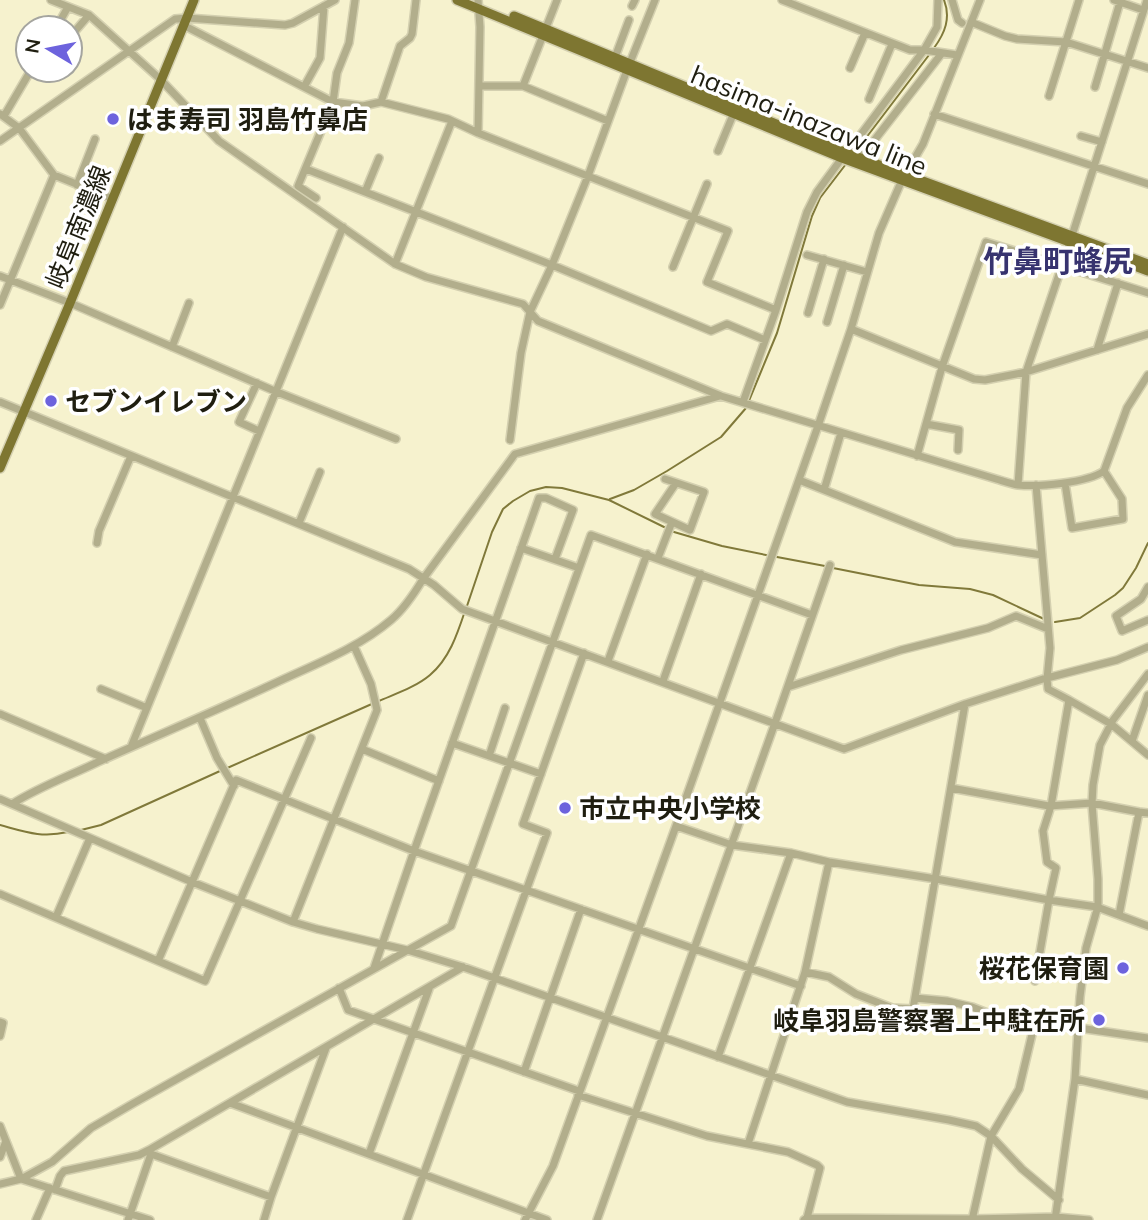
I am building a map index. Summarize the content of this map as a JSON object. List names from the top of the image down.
{
  "streets": {
    "main road": ["hasima-inazawa line", "岐阜南濃線"]
  },
  "districts": ["竹鼻町蜂尻"],
  "places": [
    "はま寿司 羽島竹鼻店",
    "セブンイレブン",
    "市立中央小学校",
    "桜花保育園",
    "岐阜羽島警察署上中駐在所"
  ],
  "north": "left"
}
